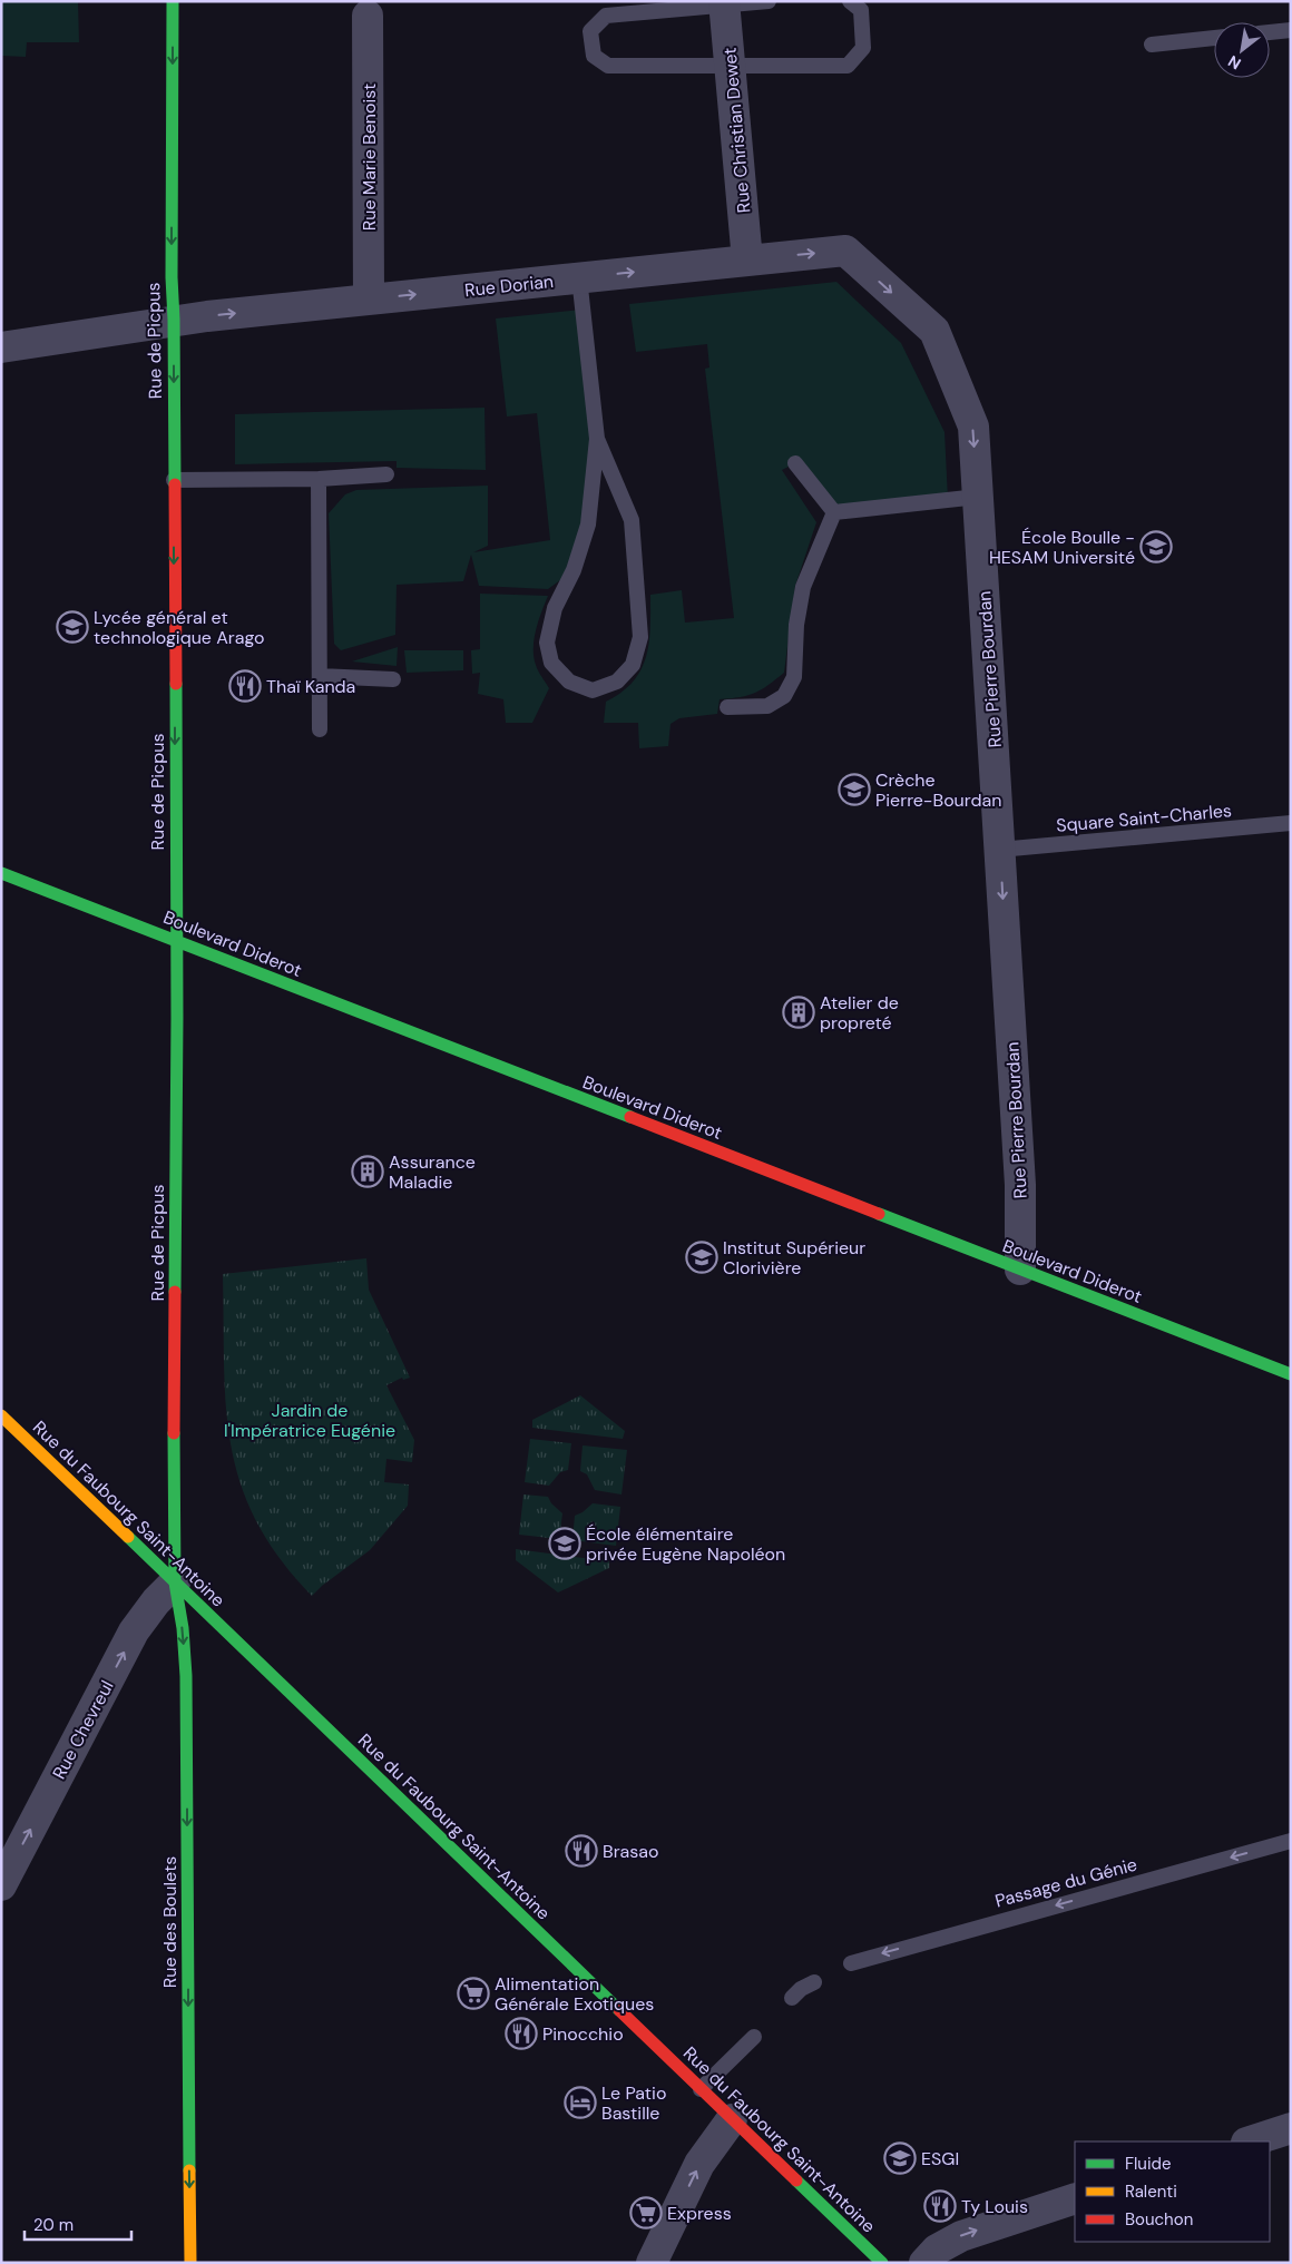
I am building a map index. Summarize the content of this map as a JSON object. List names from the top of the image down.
{
  "streets": {
    "main road": [
      "Rue de Picpus",
      "Boulevard Diderot",
      "Rue du Faubourg Saint-Antoine",
      "Rue des Boulets"
    ],
    "street": [
      "Rue Christian Dewet",
      "Rue Marie Benoist",
      "Rue Dorian",
      "Rue Pierre Bourdan",
      "Rue Chevreul"
    ],
    "lane": ["Square Saint-Charles", "Passage du Génie"]
  },
  "crossings": [
    ["Rue Christian Dewet", "Rue Dorian"],
    ["Rue Marie Benoist", "Rue Dorian"],
    ["Rue Dorian", "Rue de Picpus"],
    ["Rue Dorian", "Rue Pierre Bourdan"],
    ["Rue de Picpus", "Boulevard Diderot"],
    ["Rue de Picpus", "Rue du Faubourg Saint-Antoine"],
    ["Rue de Picpus", "Rue Chevreul"],
    ["Rue de Picpus", "Rue des Boulets"],
    ["Rue Pierre Bourdan", "Square Saint-Charles"],
    ["Rue Pierre Bourdan", "Boulevard Diderot"],
    ["Rue du Faubourg Saint-Antoine", "Rue Chevreul"],
    ["Rue du Faubourg Saint-Antoine", "Rue des Boulets"],
    ["Rue Chevreul", "Rue des Boulets"]
  ],
  "one_way": [
    "Rue Dorian",
    "Rue de Picpus",
    "Rue Pierre Bourdan",
    "Rue Chevreul",
    "Passage du Génie",
    "Rue des Boulets"
  ],
  "parks": ["Jardin de l'Impératrice Eugénie"],
  "places": {
    "school or university": [
      "École Boulle - HESAM Université",
      "Lycée général et technologique Arago",
      "Crèche Pierre-Bourdan",
      "Institut Supérieur Clorivière",
      "École élémentaire privée Eugène Napoléon",
      "ESGI"
    ],
    "restaurant": [
      "Thaï Kanda",
      "Brasao",
      "Pinocchio",
      "Ty Louis"
    ],
    "building": ["Atelier de propreté", "Assurance Maladie"],
    "supermarket": ["Alimentation Générale Exotiques", "Express"],
    "hotel": ["Le Patio Bastille"]
  },
  "legend": ["Fluide", "Ralenti", "Bouchon"],
  "scale_bar": "20 m",
  "north": "bottom left"
}
